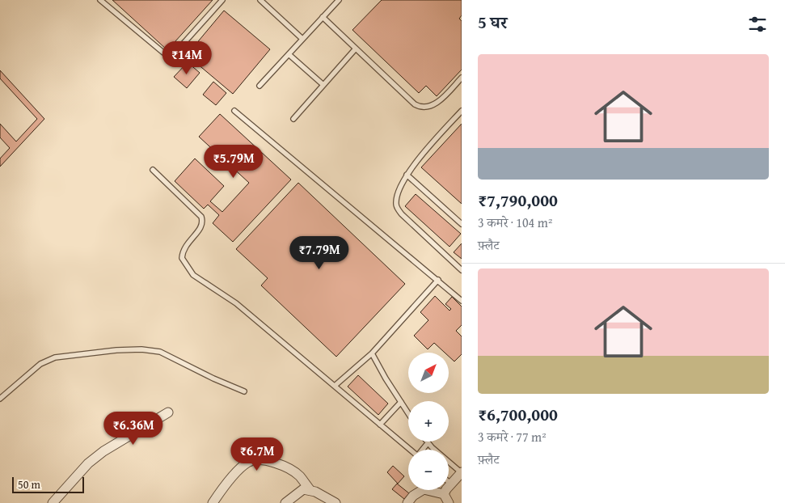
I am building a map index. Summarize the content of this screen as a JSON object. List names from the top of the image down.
{
  "scale_bar": "50 m",
  "north": "top right",
  "page": {
    "heading": "5 घर",
    "price": [
      "₹14M",
      "₹5.79M",
      "₹7.79M",
      "₹6.36M",
      "₹6.7M"
    ],
    "list": [
      {
        "name": "₹7,790,000",
        "note": "3 कमरे · 104 m² · फ़्लैट"
      },
      {
        "name": "₹6,700,000",
        "note": "3 कमरे · 77 m² · फ़्लैट"
      }
    ],
    "map_buttons": ["+", "−"],
    "scale": "50 m"
  }
}
